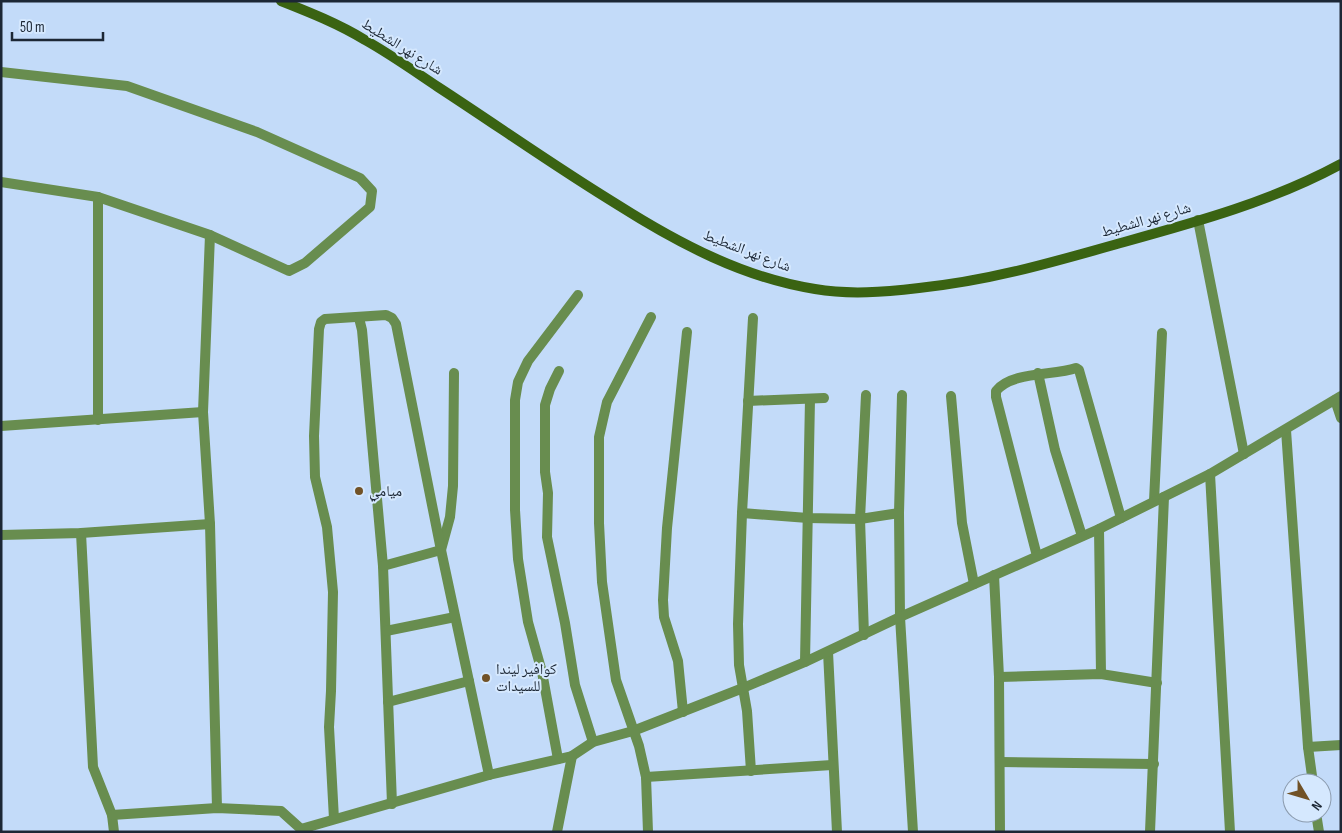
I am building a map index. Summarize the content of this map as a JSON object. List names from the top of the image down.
{
  "streets": {
    "main road": ["شارع نهر الشطيط"]
  },
  "places": ["ميامي", "كوافير ليندا للسيدات"],
  "scale_bar": "50 m",
  "north": "bottom right"
}
